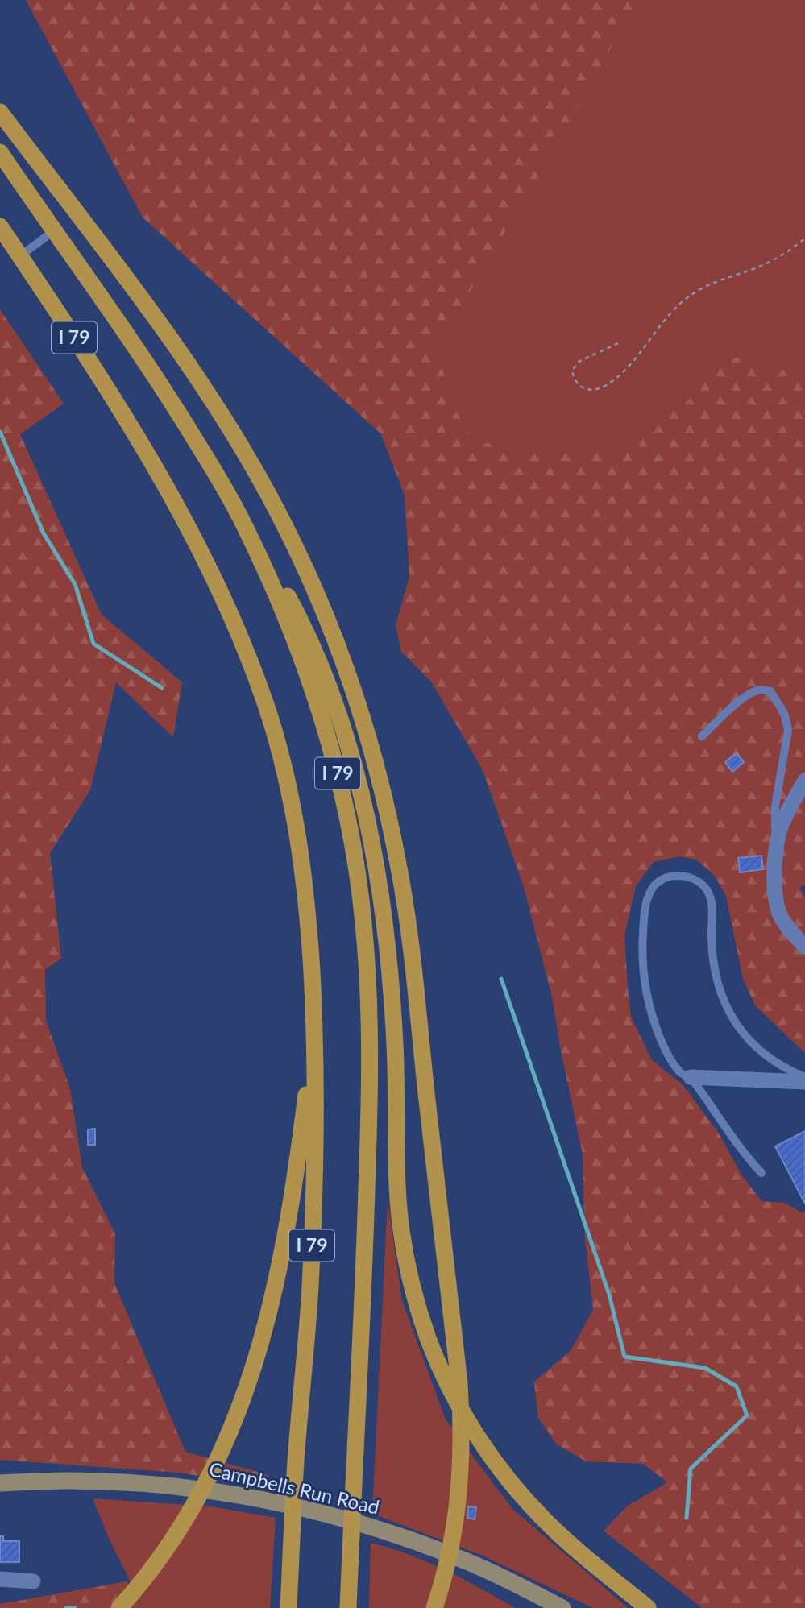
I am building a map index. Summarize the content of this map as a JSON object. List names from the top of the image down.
{
  "streets": {
    "highway": ["I 79"],
    "main road": ["Campbells Run Road"]
  }
}
